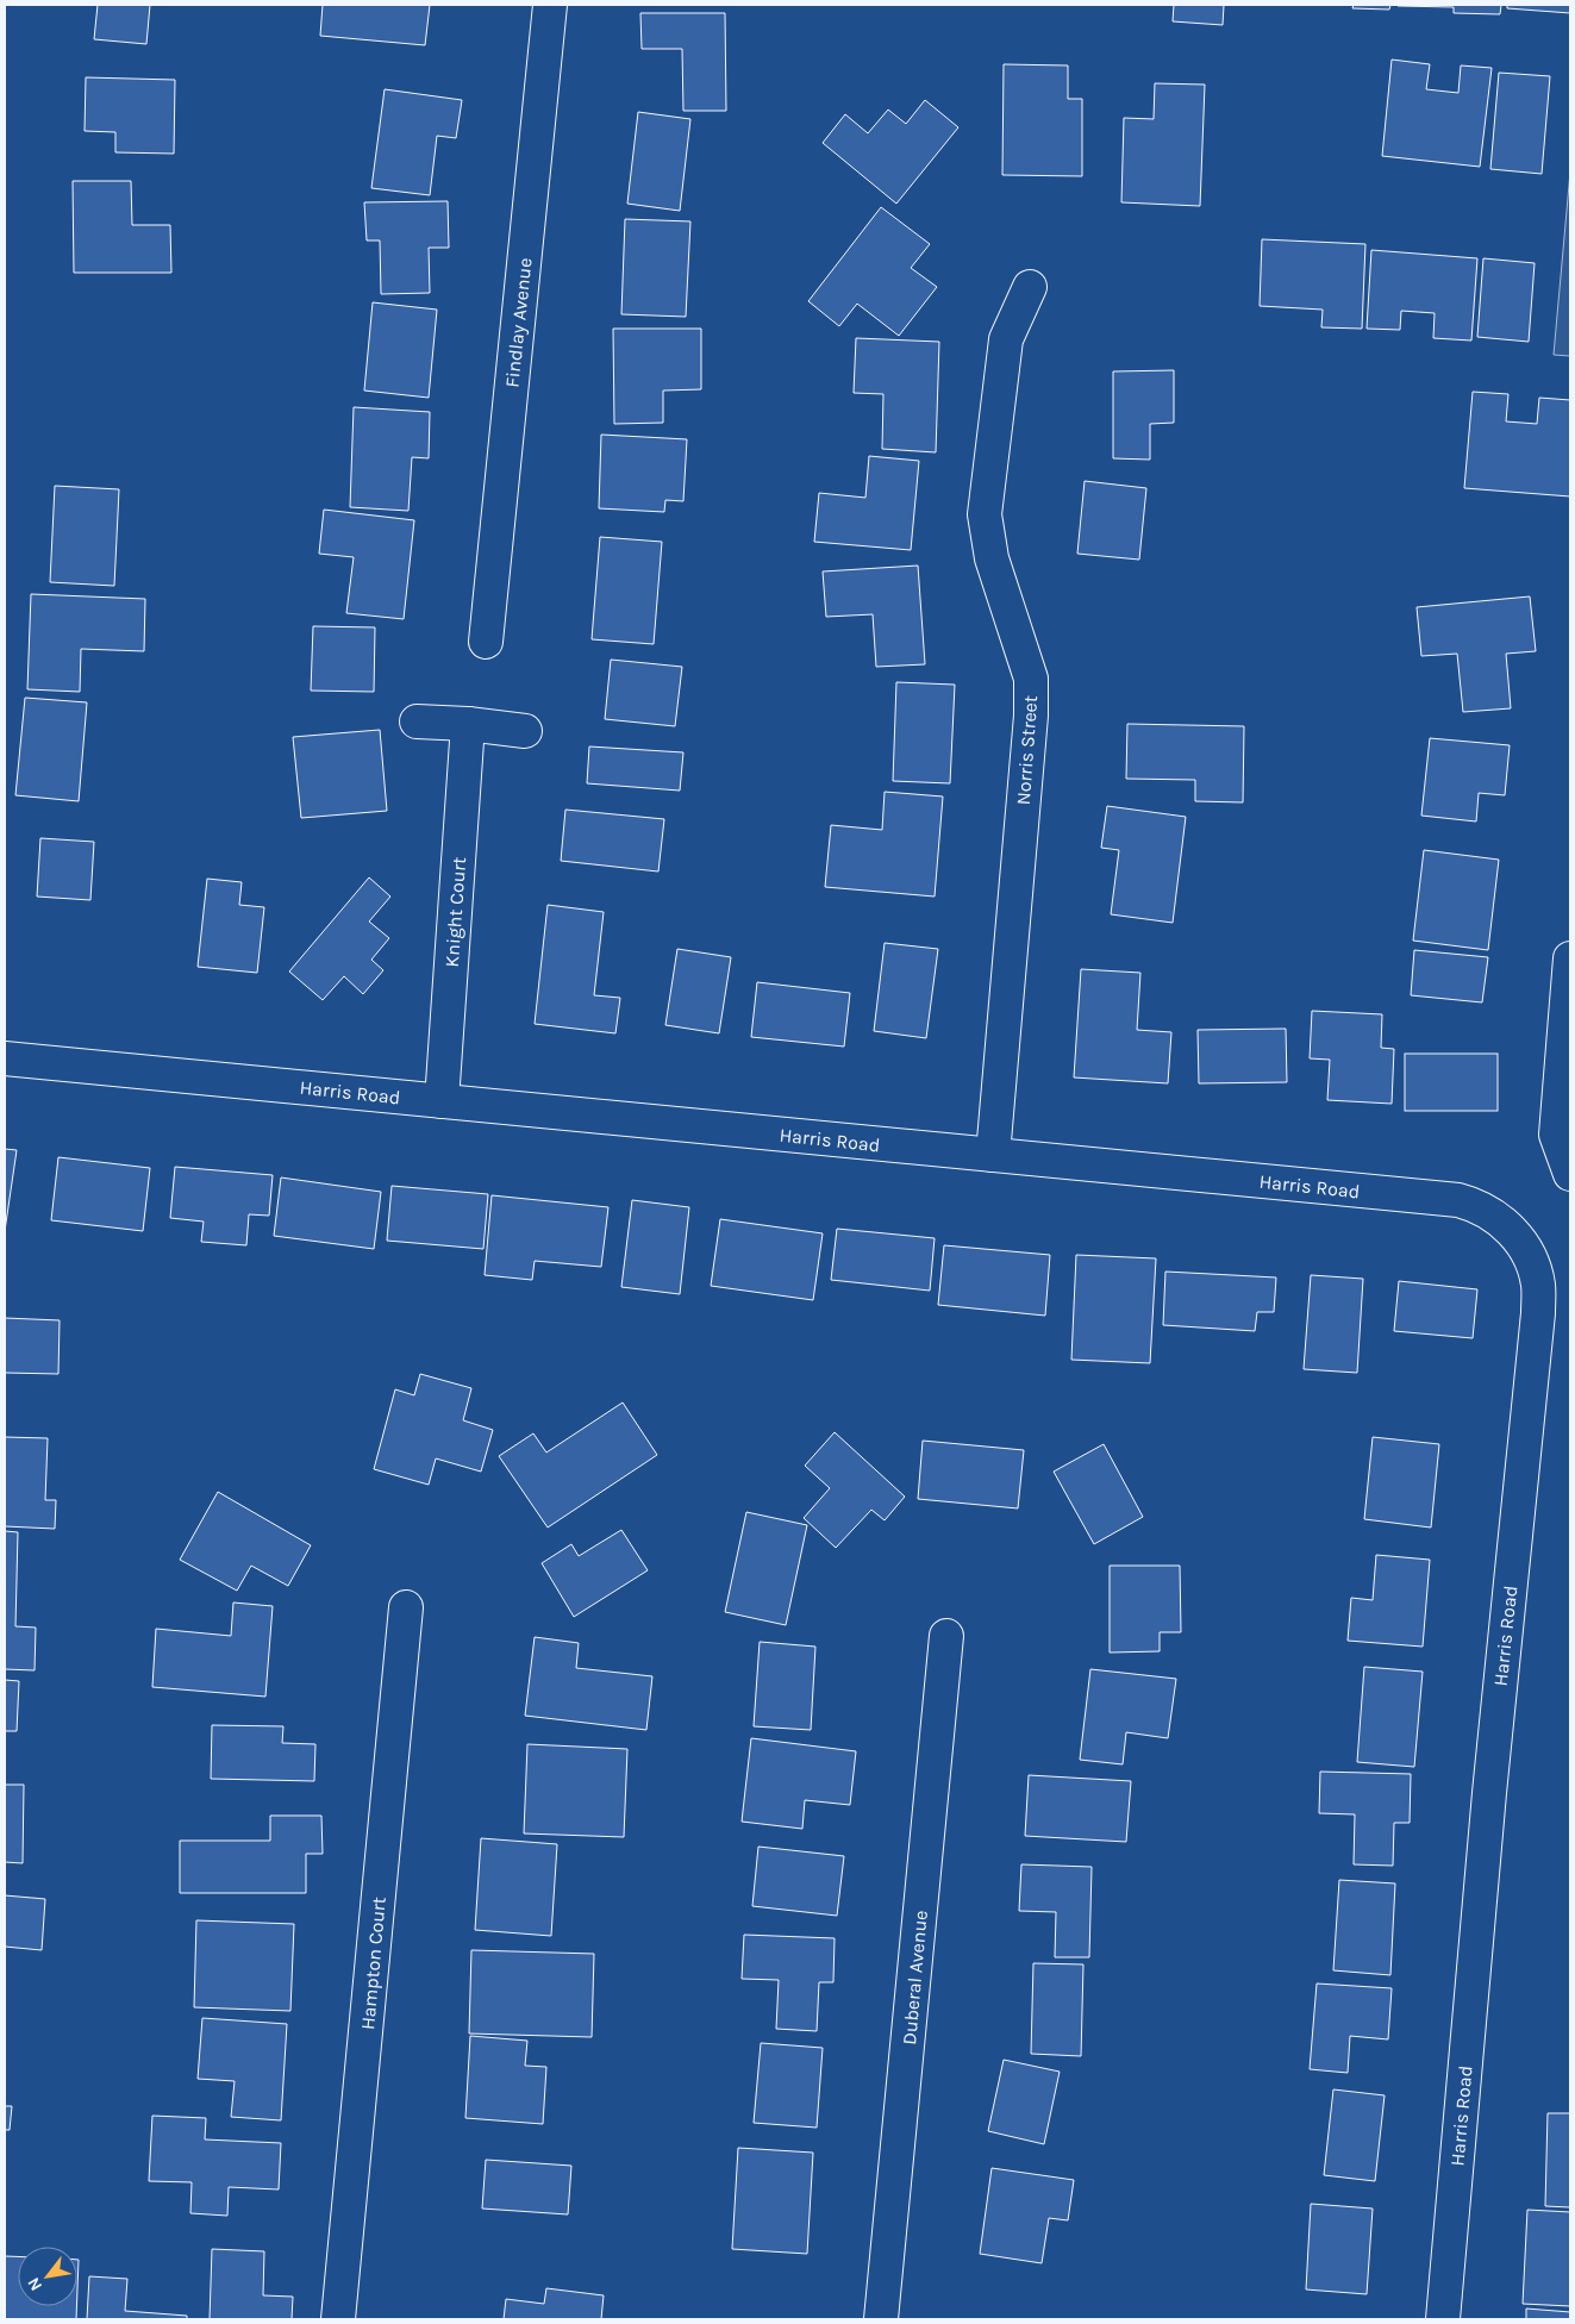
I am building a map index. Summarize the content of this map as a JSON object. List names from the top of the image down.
{
  "streets": {
    "street": [
      "Findlay Avenue",
      "Norris Street",
      "Knight Court",
      "Harris Road",
      "Hampton Court",
      "Duberal Avenue"
    ]
  },
  "crossings": [
    ["Norris Street", "Harris Road"],
    ["Knight Court", "Harris Road"]
  ],
  "north": "bottom left"
}
